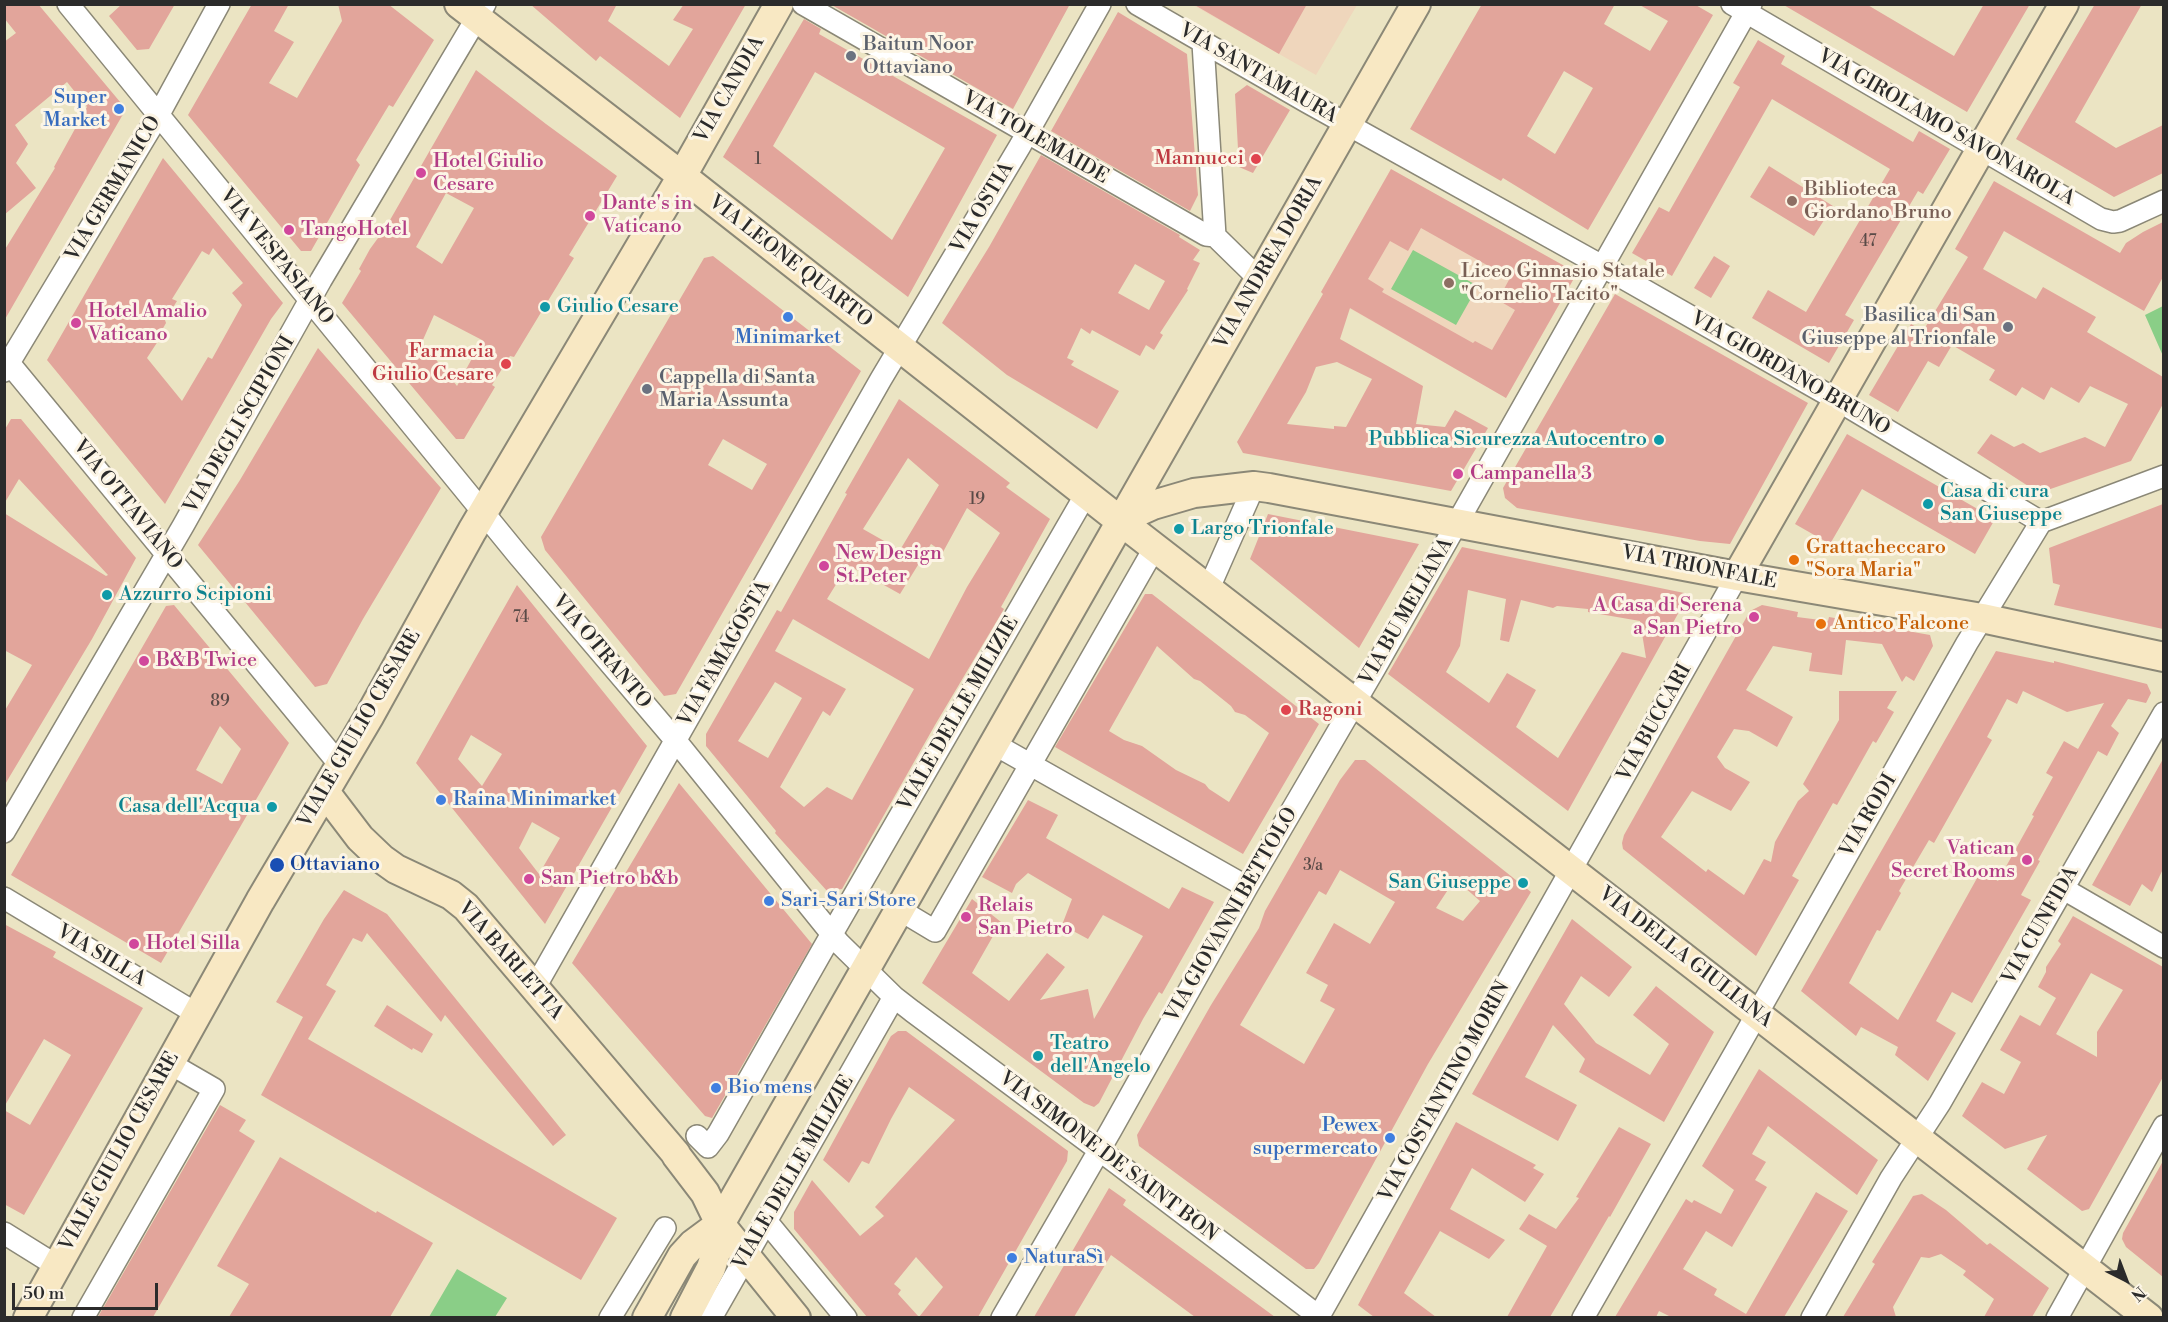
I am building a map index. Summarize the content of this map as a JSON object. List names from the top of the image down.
{
  "streets": {
    "street": [
      "VIA SANTAMAURA",
      "VIA CANDIA",
      "VIA GIROLAMO SAVONAROLA",
      "VIA TOLEMAIDE",
      "VIA GERMANICO",
      "VIA OSTIA",
      "VIA VESPASIANO",
      "VIA LEONE QUARTO",
      "VIA ANDREA DORIA",
      "VIA GIORDANO BRUNO",
      "VIA DEGLI SCIPIONI",
      "VIA OTTAVIANO",
      "VIA TRIONFALE",
      "VIA BU MELIANA",
      "VIA OTRANTO",
      "VIA FAMAGOSTA",
      "VIALE DELLE MILIZIE",
      "VIA BUCCARI",
      "VIALE GIULIO CESARE",
      "VIA RODI",
      "VIA GIOVANNI BETTOLO",
      "VIA CUNFIDA",
      "VIA SILLA",
      "VIA DELLA GIULIANA",
      "VIA BARLETTA",
      "VIA COSTANTINO MORIN",
      "VIA SIMONE DE SAINT BON"
    ]
  },
  "crossings": [
    ["VIA SANTAMAURA", "VIA ANDREA DORIA"],
    ["VIA SANTAMAURA", "VIA GIORDANO BRUNO"],
    ["VIA CANDIA", "VIA LEONE QUARTO"],
    ["VIA CANDIA", "VIALE GIULIO CESARE"],
    ["VIA GIROLAMO SAVONAROLA", "VIA BU MELIANA"],
    ["VIA TOLEMAIDE", "VIA OSTIA"],
    ["VIA TOLEMAIDE", "VIA ANDREA DORIA"],
    ["VIA GERMANICO", "VIA VESPASIANO"],
    ["VIA GERMANICO", "VIA OTTAVIANO"],
    ["VIA OSTIA", "VIA LEONE QUARTO"],
    ["VIA OSTIA", "VIA FAMAGOSTA"],
    ["VIA VESPASIANO", "VIA DEGLI SCIPIONI"],
    ["VIA VESPASIANO", "VIA OTRANTO"],
    ["VIA VESPASIANO", "VIALE GIULIO CESARE"],
    ["VIA LEONE QUARTO", "VIA ANDREA DORIA"],
    ["VIA LEONE QUARTO", "VIA DEGLI SCIPIONI"],
    ["VIA LEONE QUARTO", "VIA FAMAGOSTA"],
    ["VIA LEONE QUARTO", "VIALE DELLE MILIZIE"],
    ["VIA LEONE QUARTO", "VIALE GIULIO CESARE"],
    ["VIA ANDREA DORIA", "VIA GIORDANO BRUNO"],
    ["VIA ANDREA DORIA", "VIALE DELLE MILIZIE"],
    ["VIA GIORDANO BRUNO", "VIA BU MELIANA"],
    ["VIA GIORDANO BRUNO", "VIA RODI"],
    ["VIA DEGLI SCIPIONI", "VIA OTTAVIANO"],
    ["VIA OTTAVIANO", "VIALE GIULIO CESARE"],
    ["VIA TRIONFALE", "VIA BU MELIANA"],
    ["VIA TRIONFALE", "VIA BUCCARI"],
    ["VIA TRIONFALE", "VIA RODI"],
    ["VIA BU MELIANA", "VIA GIOVANNI BETTOLO"],
    ["VIA BU MELIANA", "VIA DELLA GIULIANA"],
    ["VIA OTRANTO", "VIA FAMAGOSTA"],
    ["VIA OTRANTO", "VIALE DELLE MILIZIE"],
    ["VIA OTRANTO", "VIALE GIULIO CESARE"],
    ["VIA FAMAGOSTA", "VIA BARLETTA"],
    ["VIALE DELLE MILIZIE", "VIA BARLETTA"],
    ["VIALE DELLE MILIZIE", "VIA SIMONE DE SAINT BON"],
    ["VIA BUCCARI", "VIA DELLA GIULIANA"],
    ["VIA BUCCARI", "VIA COSTANTINO MORIN"],
    ["VIALE GIULIO CESARE", "VIA SILLA"],
    ["VIALE GIULIO CESARE", "VIA BARLETTA"],
    ["VIA RODI", "VIA DELLA GIULIANA"],
    ["VIA GIOVANNI BETTOLO", "VIA DELLA GIULIANA"],
    ["VIA GIOVANNI BETTOLO", "VIA SIMONE DE SAINT BON"],
    ["VIA CUNFIDA", "VIA DELLA GIULIANA"],
    ["VIA DELLA GIULIANA", "VIA COSTANTINO MORIN"],
    ["VIA COSTANTINO MORIN", "VIA SIMONE DE SAINT BON"]
  ],
  "places": [
    "Baitun Noor Ottaviano",
    "Super Market",
    "Mannucci",
    "Hotel Giulio Cesare",
    "Biblioteca Giordano Bruno",
    "Dante's in Vaticano",
    "TangoHotel",
    "Liceo Ginnasio Statale \"Cornelio Tacito\"",
    "Giulio Cesare",
    "Minimarket",
    "Hotel Amalio Vaticano",
    "Basilica di San Giuseppe al Trionfale",
    "Farmacia Giulio Cesare",
    "Cappella di Santa Maria Assunta",
    "Pubblica Sicurezza Autocentro",
    "Campanella 3",
    "Casa di cura San Giuseppe",
    "Largo Trionfale",
    "Grattacheccaro \"Sora Maria\"",
    "New Design St.Peter",
    "Azzurro Scipioni",
    "A Casa di Serena a San Pietro",
    "Antico Falcone",
    "B&B Twice",
    "Ragoni",
    "Raina Minimarket",
    "Casa dell'Acqua",
    "Vatican Secret Rooms",
    "Ottaviano",
    "San Pietro b&b",
    "San Giuseppe",
    "Sari-Sari Store",
    "Relais San Pietro",
    "Hotel Silla",
    "Teatro dell'Angelo",
    "Bio mens",
    "Pewex supermercato",
    "NaturaSì"
  ],
  "house_numbers": [
    "1",
    "47",
    "19",
    "74",
    "89",
    "3/a"
  ],
  "scale_bar": "50 m",
  "north": "bottom right"
}
